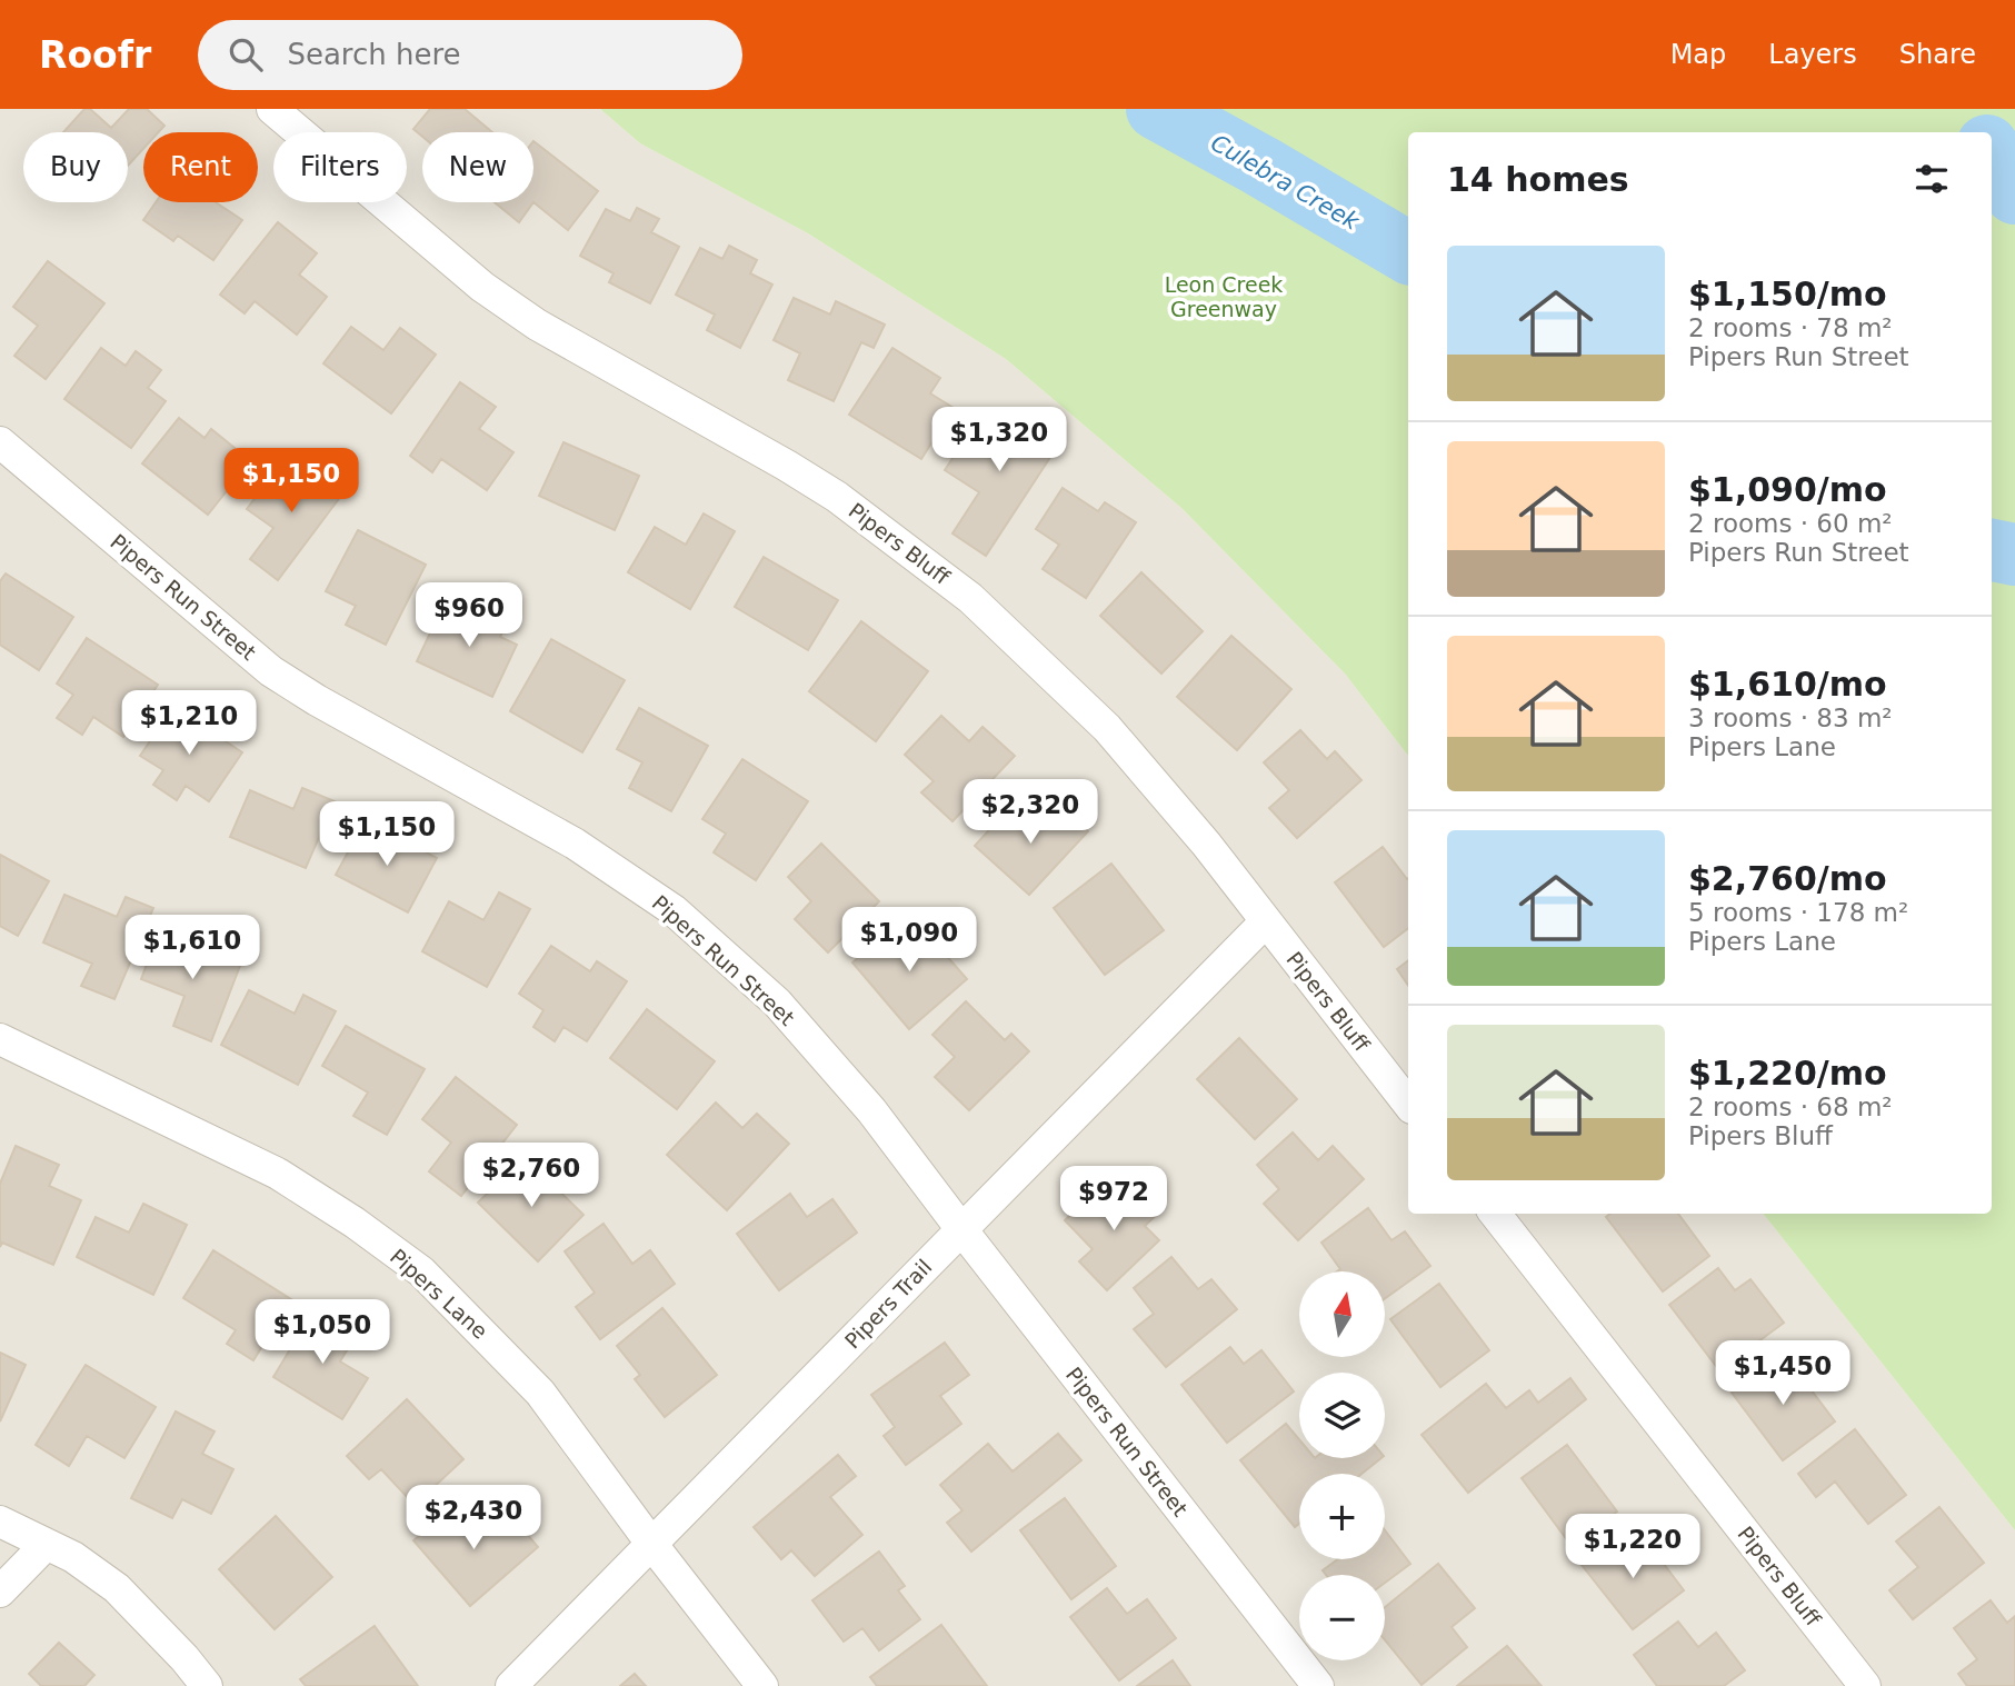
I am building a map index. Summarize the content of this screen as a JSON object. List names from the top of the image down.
{
  "streets": {
    "street": [
      "Pipers Bluff",
      "Pipers Run Street",
      "Pipers Lane",
      "Pipers Trail"
    ]
  },
  "crossings": [
    ["Pipers Bluff", "Pipers Trail"],
    ["Pipers Run Street", "Pipers Trail"],
    ["Pipers Lane", "Pipers Trail"]
  ],
  "water": ["Culebra Creek"],
  "parks": ["Leon Creek Greenway"],
  "north": "top",
  "page": {
    "header": "Roofr",
    "search": "Search here",
    "nav": ["Map", "Layers", "Share"],
    "chip": [
      "Buy",
      "Rent",
      "Filters",
      "New"
    ],
    "heading": "14 homes",
    "list": [
      {
        "name": "$1,150/mo",
        "note": "2 rooms · 78 m² · Pipers Run Street"
      },
      {
        "name": "$1,090/mo",
        "note": "2 rooms · 60 m² · Pipers Run Street"
      },
      {
        "name": "$1,610/mo",
        "note": "3 rooms · 83 m² · Pipers Lane"
      },
      {
        "name": "$2,760/mo",
        "note": "5 rooms · 178 m² · Pipers Lane"
      },
      {
        "name": "$1,220/mo",
        "note": "2 rooms · 68 m² · Pipers Bluff"
      }
    ],
    "price": [
      "$1,320",
      "$1,150",
      "$960",
      "$1,210",
      "$2,320",
      "$1,150",
      "$1,090",
      "$1,610",
      "$2,760",
      "$972",
      "$1,050",
      "$1,450",
      "$2,430",
      "$1,220"
    ],
    "map_buttons": ["+", "−"]
  }
}
